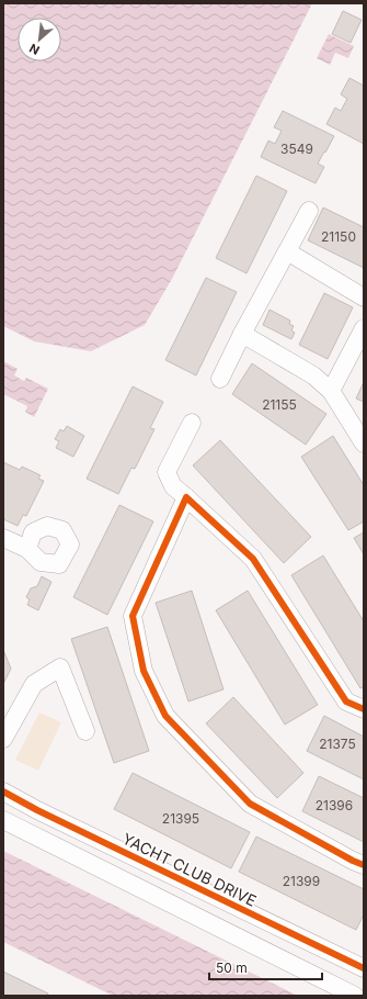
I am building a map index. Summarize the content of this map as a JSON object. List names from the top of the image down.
{
  "streets": {
    "street": ["YACHT CLUB DRIVE"]
  },
  "house_numbers": [
    "3549",
    "21150",
    "21155",
    "21375",
    "21396",
    "21395",
    "21399"
  ],
  "scale_bar": "50 m",
  "north": "bottom left"
}
